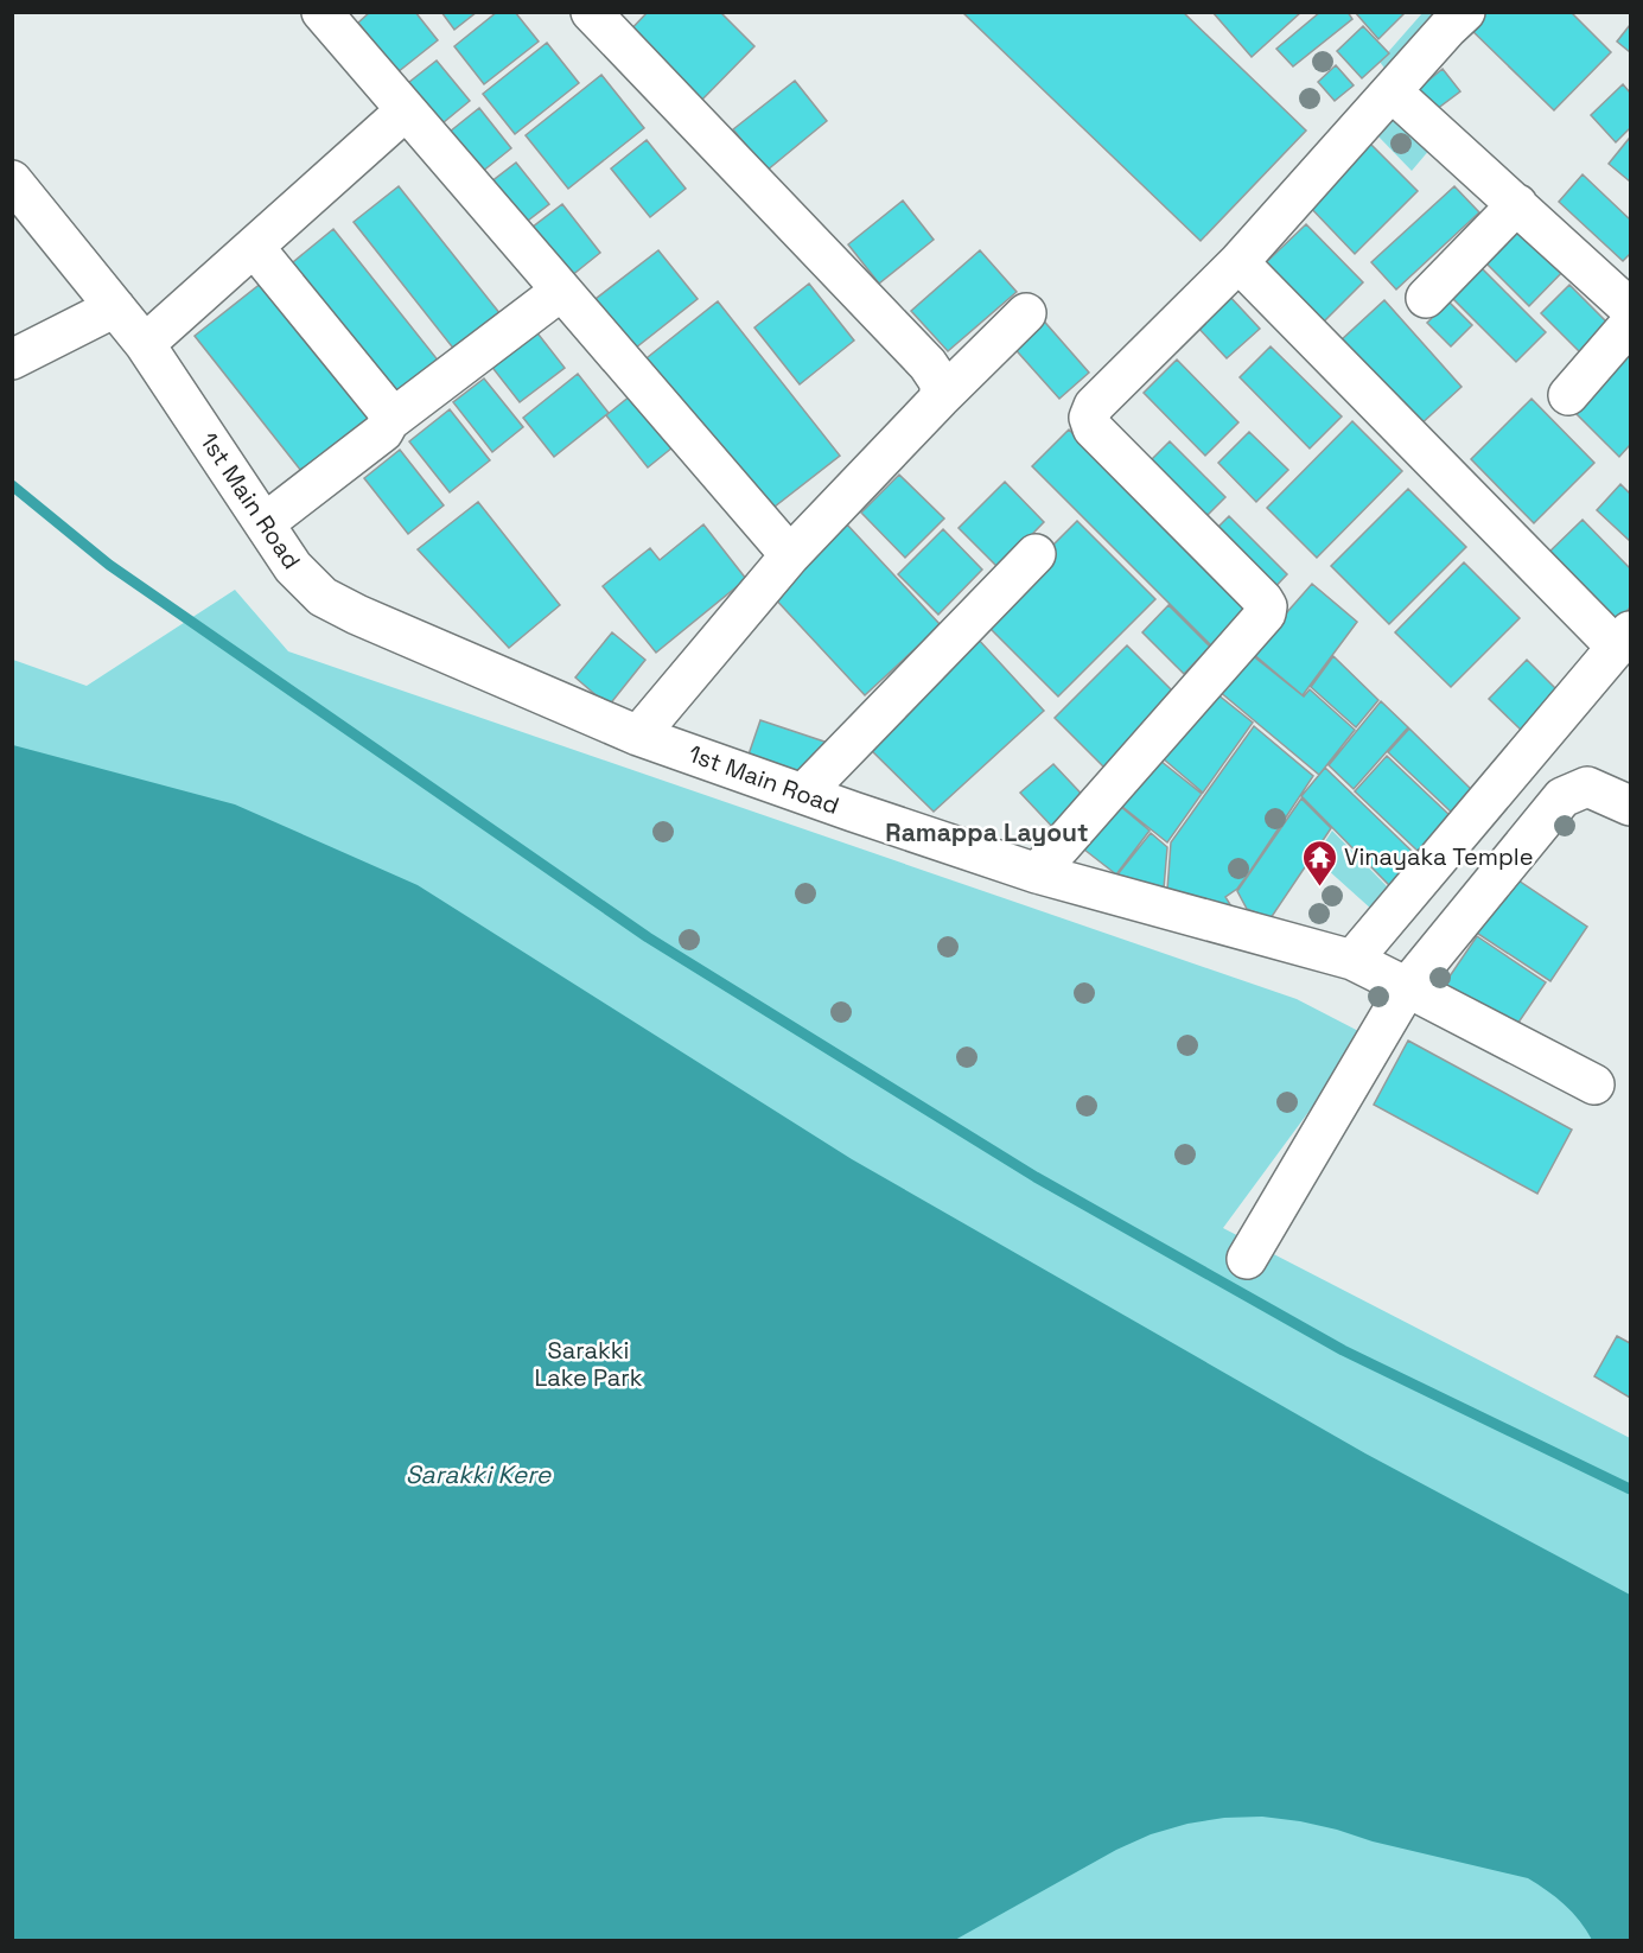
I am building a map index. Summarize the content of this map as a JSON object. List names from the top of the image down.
{
  "streets": {
    "street": ["1st Main Road"]
  },
  "districts": ["Ramappa Layout"],
  "water": ["Sarakki Kere"],
  "parks": ["Sarakki Lake Park"],
  "places": {
    "temple": ["Vinayaka Temple"]
  }
}
